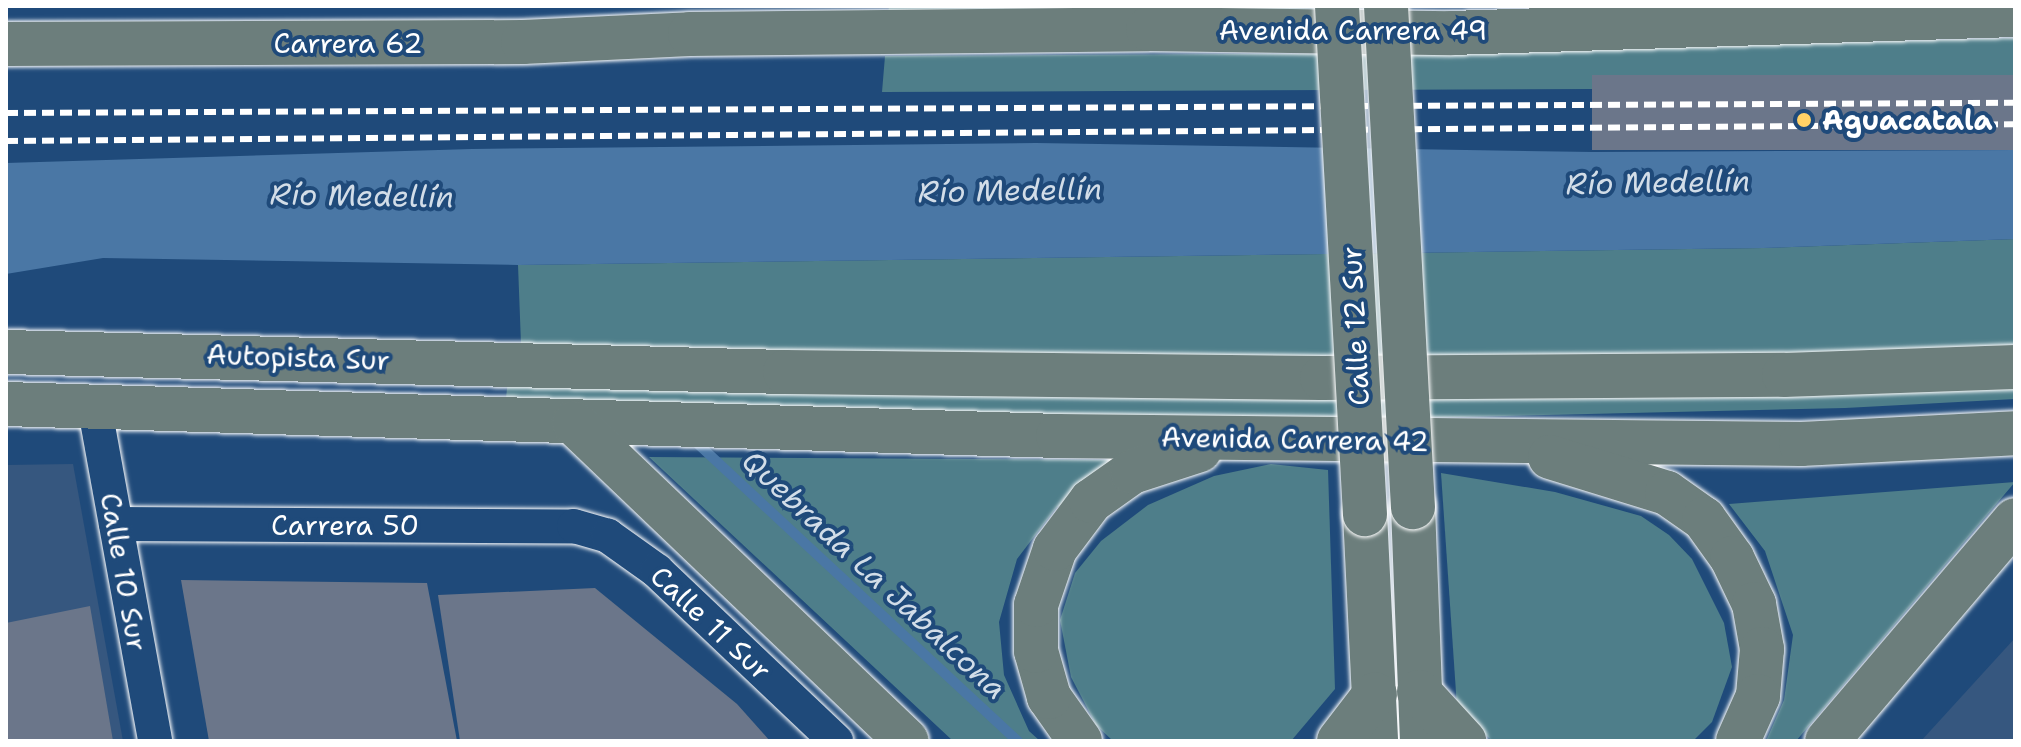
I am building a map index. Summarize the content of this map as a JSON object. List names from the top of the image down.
{
  "streets": {
    "main road": [
      "Avenida Carrera 49",
      "Carrera 62",
      "Calle 12 Sur",
      "Autopista Sur",
      "Avenida Carrera 42"
    ],
    "street": ["Carrera 50", "Calle 10 Sur", "Calle 11 Sur"]
  },
  "crossings": [
    ["Avenida Carrera 49", "Carrera 62"],
    ["Autopista Sur", "Avenida Carrera 42"],
    ["Autopista Sur", "Calle 10 Sur"],
    ["Carrera 50", "Calle 10 Sur"],
    ["Carrera 50", "Calle 11 Sur"]
  ],
  "water": ["Río Medellín", "Quebrada La Jabalcona"],
  "places": ["Aguacatala"]
}
